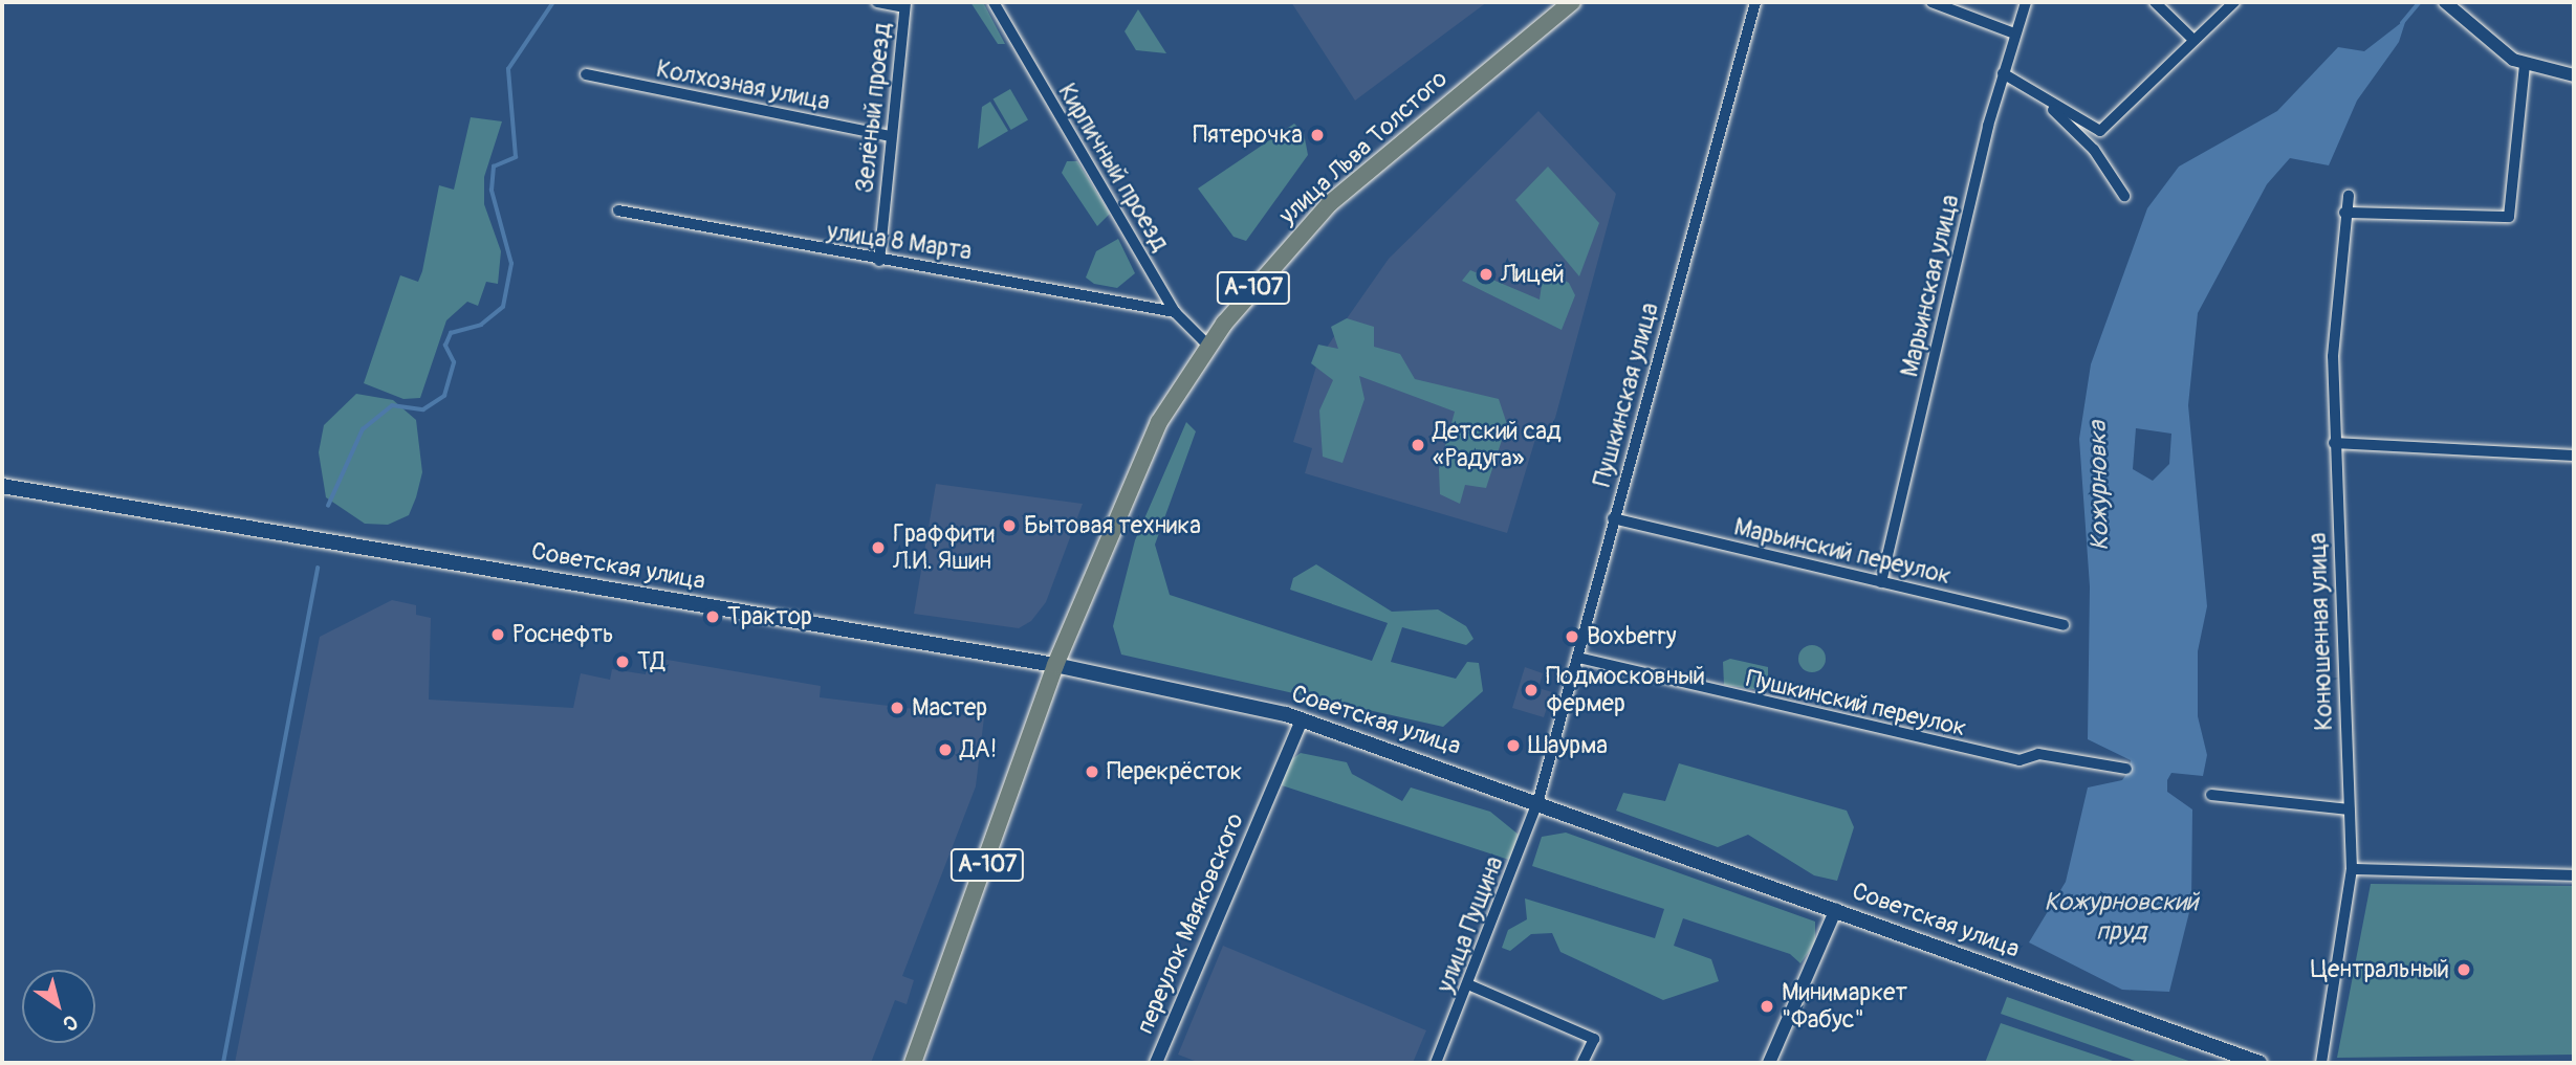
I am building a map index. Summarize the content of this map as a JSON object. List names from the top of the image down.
{
  "streets": {
    "highway": ["улица Льва Толстого", "А-107"],
    "main road": ["Советская улица"],
    "street": [
      "Колхозная улица",
      "Зелёный проезд",
      "Кирпичный проезд",
      "улица 8 Марта",
      "Марьинская улица",
      "Пушкинская улица",
      "Марьинский переулок",
      "Конюшенная улица",
      "Пушкинский переулок",
      "переулок Маяковского",
      "улица Пущина"
    ]
  },
  "crossings": [
    ["Колхозная улица", "Зелёный проезд"],
    ["Зелёный проезд", "улица 8 Марта"],
    ["улица Льва Толстого", "Кирпичный проезд"],
    ["улица Льва Толстого", "А-107"],
    ["улица Льва Толстого", "Советская улица"],
    ["Кирпичный проезд", "улица 8 Марта"],
    ["Марьинская улица", "Марьинский переулок"],
    ["А-107", "Советская улица"],
    ["Пушкинская улица", "Марьинский переулок"],
    ["Пушкинская улица", "Советская улица"],
    ["Пушкинская улица", "Пушкинский переулок"],
    ["Пушкинская улица", "улица Пущина"],
    ["Советская улица", "переулок Маяковского"],
    ["Советская улица", "улица Пущина"]
  ],
  "water": ["Кожурновка", "Кожурновский пруд"],
  "places": [
    "Пятерочка",
    "Лицей",
    "Детский сад «Радуга»",
    "Бытовая техника",
    "Граффити Л.И. Яшин",
    "Трактор",
    "Роснефть",
    "Boxberry",
    "ТД",
    "Подмосковный фермер",
    "Мастер",
    "Шаурма",
    "ДА!",
    "Перекрёсток",
    "Центральный",
    "Минимаркет \"Фабус\""
  ],
  "north": "bottom right"
}
